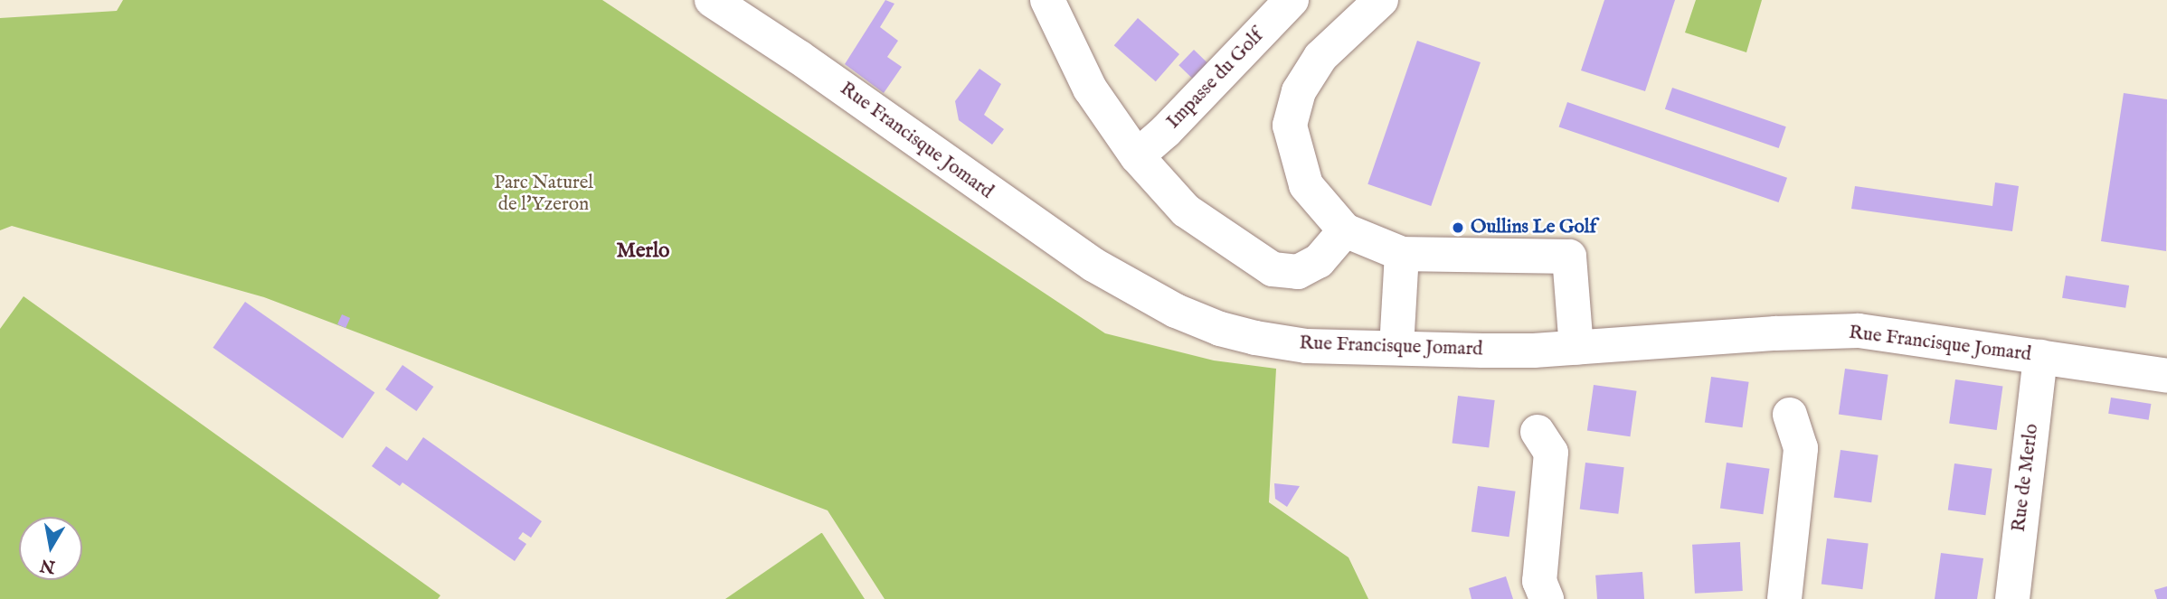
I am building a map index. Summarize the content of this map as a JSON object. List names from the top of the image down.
{
  "streets": {
    "street": ["Impasse du Golf", "Rue Francisque Jomard", "Rue de Merlo"]
  },
  "crossings": [
    ["Rue Francisque Jomard", "Rue de Merlo"]
  ],
  "districts": ["Merlo"],
  "parks": ["Parc Naturel de l'Yzeron"],
  "places": ["Oullins Le Golf"],
  "north": "bottom"
}
